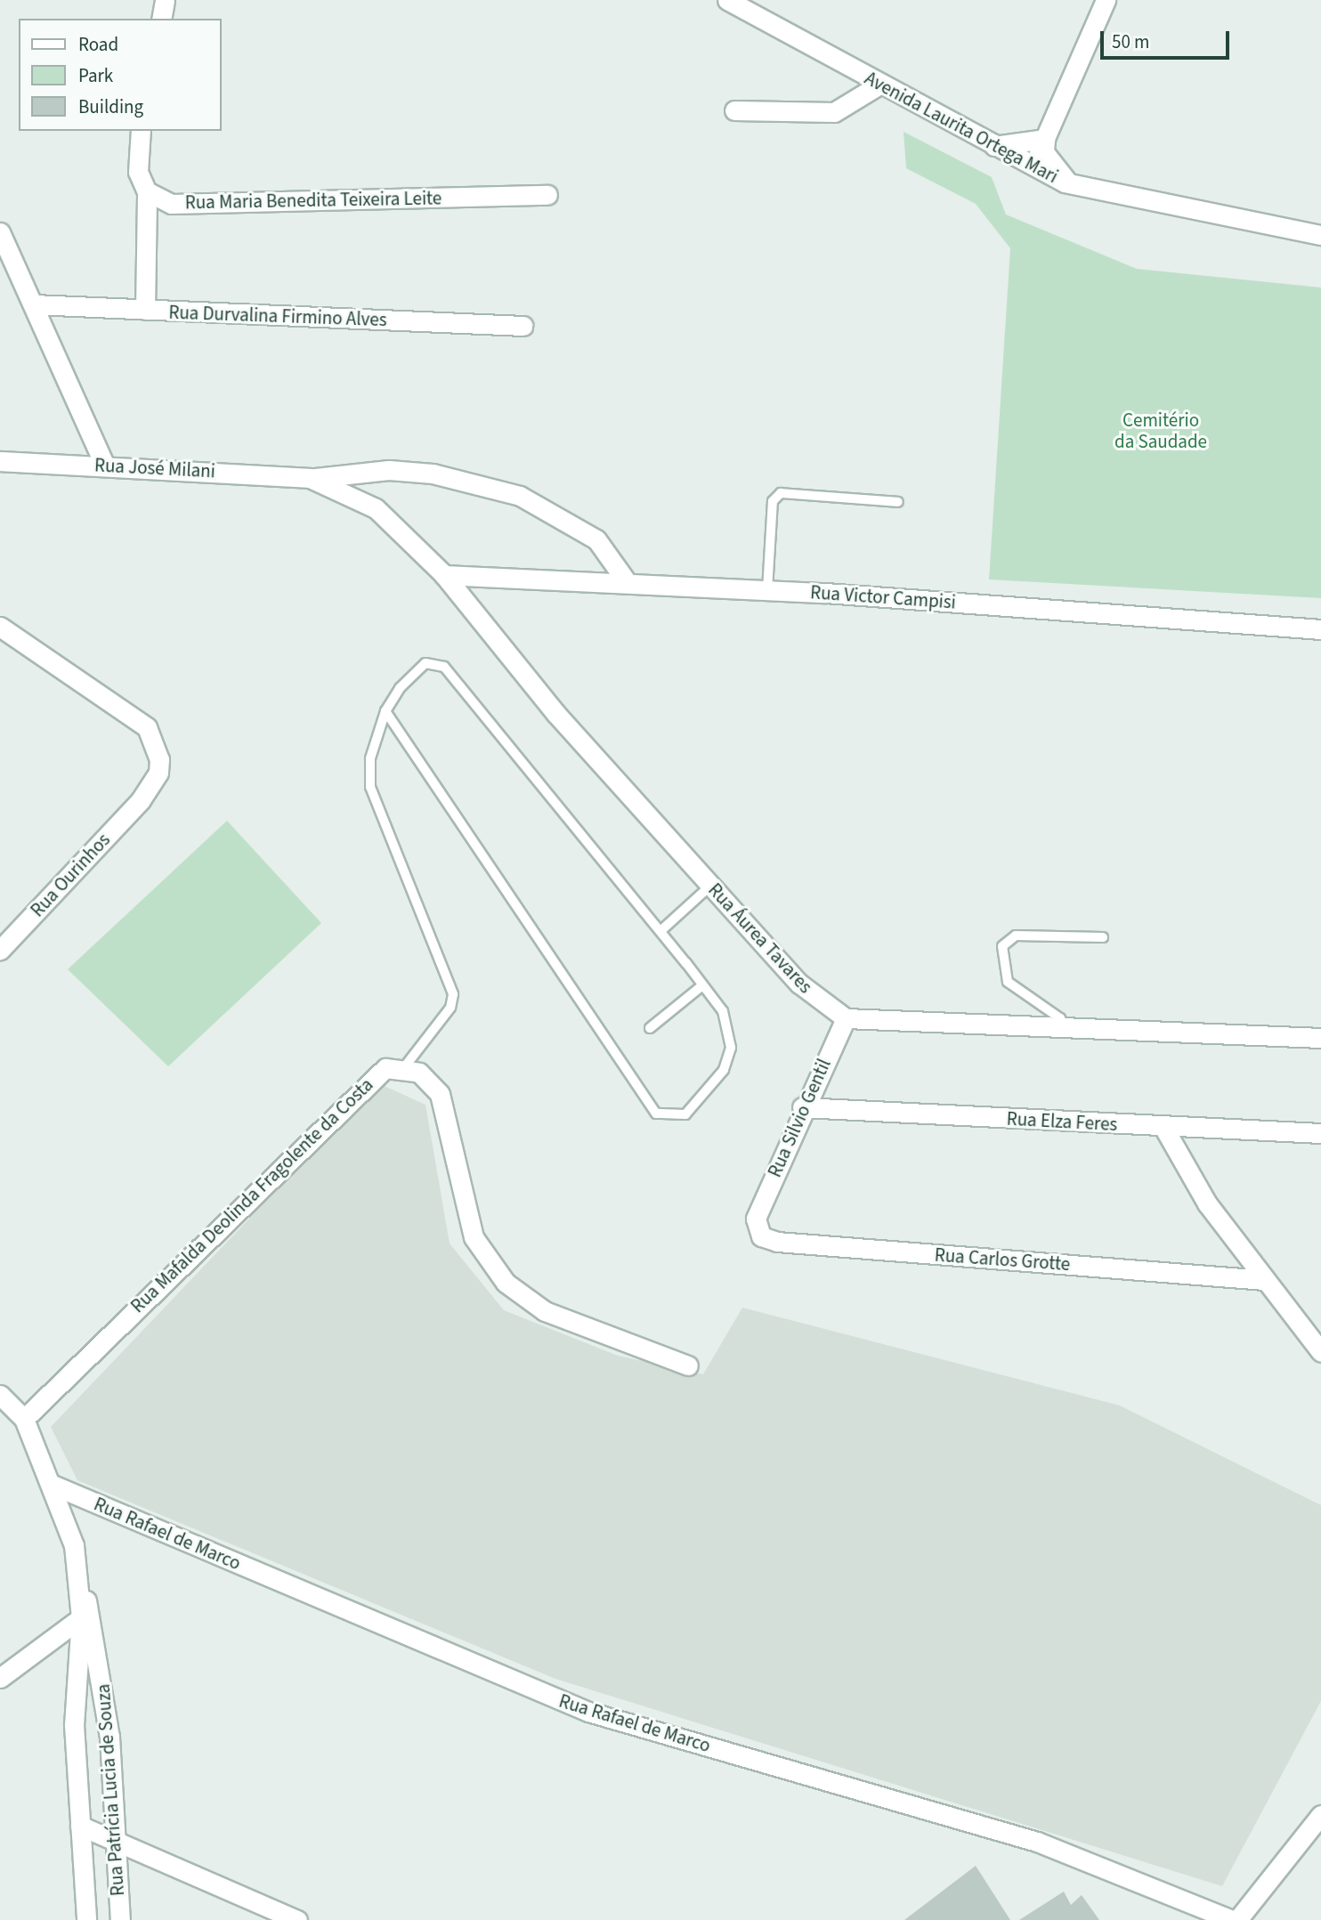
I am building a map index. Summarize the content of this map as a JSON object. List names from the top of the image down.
{
  "streets": {
    "street": [
      "Avenida Laurita Ortega Mari",
      "Rua Maria Benedita Teixeira Leite",
      "Rua Durvalina Firmino Alves",
      "Rua José Milani",
      "Rua Victor Campisi",
      "Rua Ourinhos",
      "Rua Áurea Tavares",
      "Rua Silvio Gentil",
      "Rua Elza Feres",
      "Rua Mafalda Deolinda Fragolente da Costa",
      "Rua Carlos Grotte",
      "Rua Rafael de Marco",
      "Rua Patrícia Lucia de Souza"
    ]
  },
  "crossings": [
    ["Rua José Milani", "Rua Victor Campisi"],
    ["Rua José Milani", "Rua Áurea Tavares"],
    ["Rua Victor Campisi", "Rua Áurea Tavares"],
    ["Rua Áurea Tavares", "Rua Silvio Gentil"],
    ["Rua Silvio Gentil", "Rua Elza Feres"],
    ["Rua Silvio Gentil", "Rua Carlos Grotte"],
    ["Rua Mafalda Deolinda Fragolente da Costa", "Rua Patrícia Lucia de Souza"],
    ["Rua Rafael de Marco", "Rua Patrícia Lucia de Souza"]
  ],
  "parks": ["Cemitério da Saudade"],
  "legend": ["Road", "Park", "Building"],
  "scale_bar": "50 m"
}
